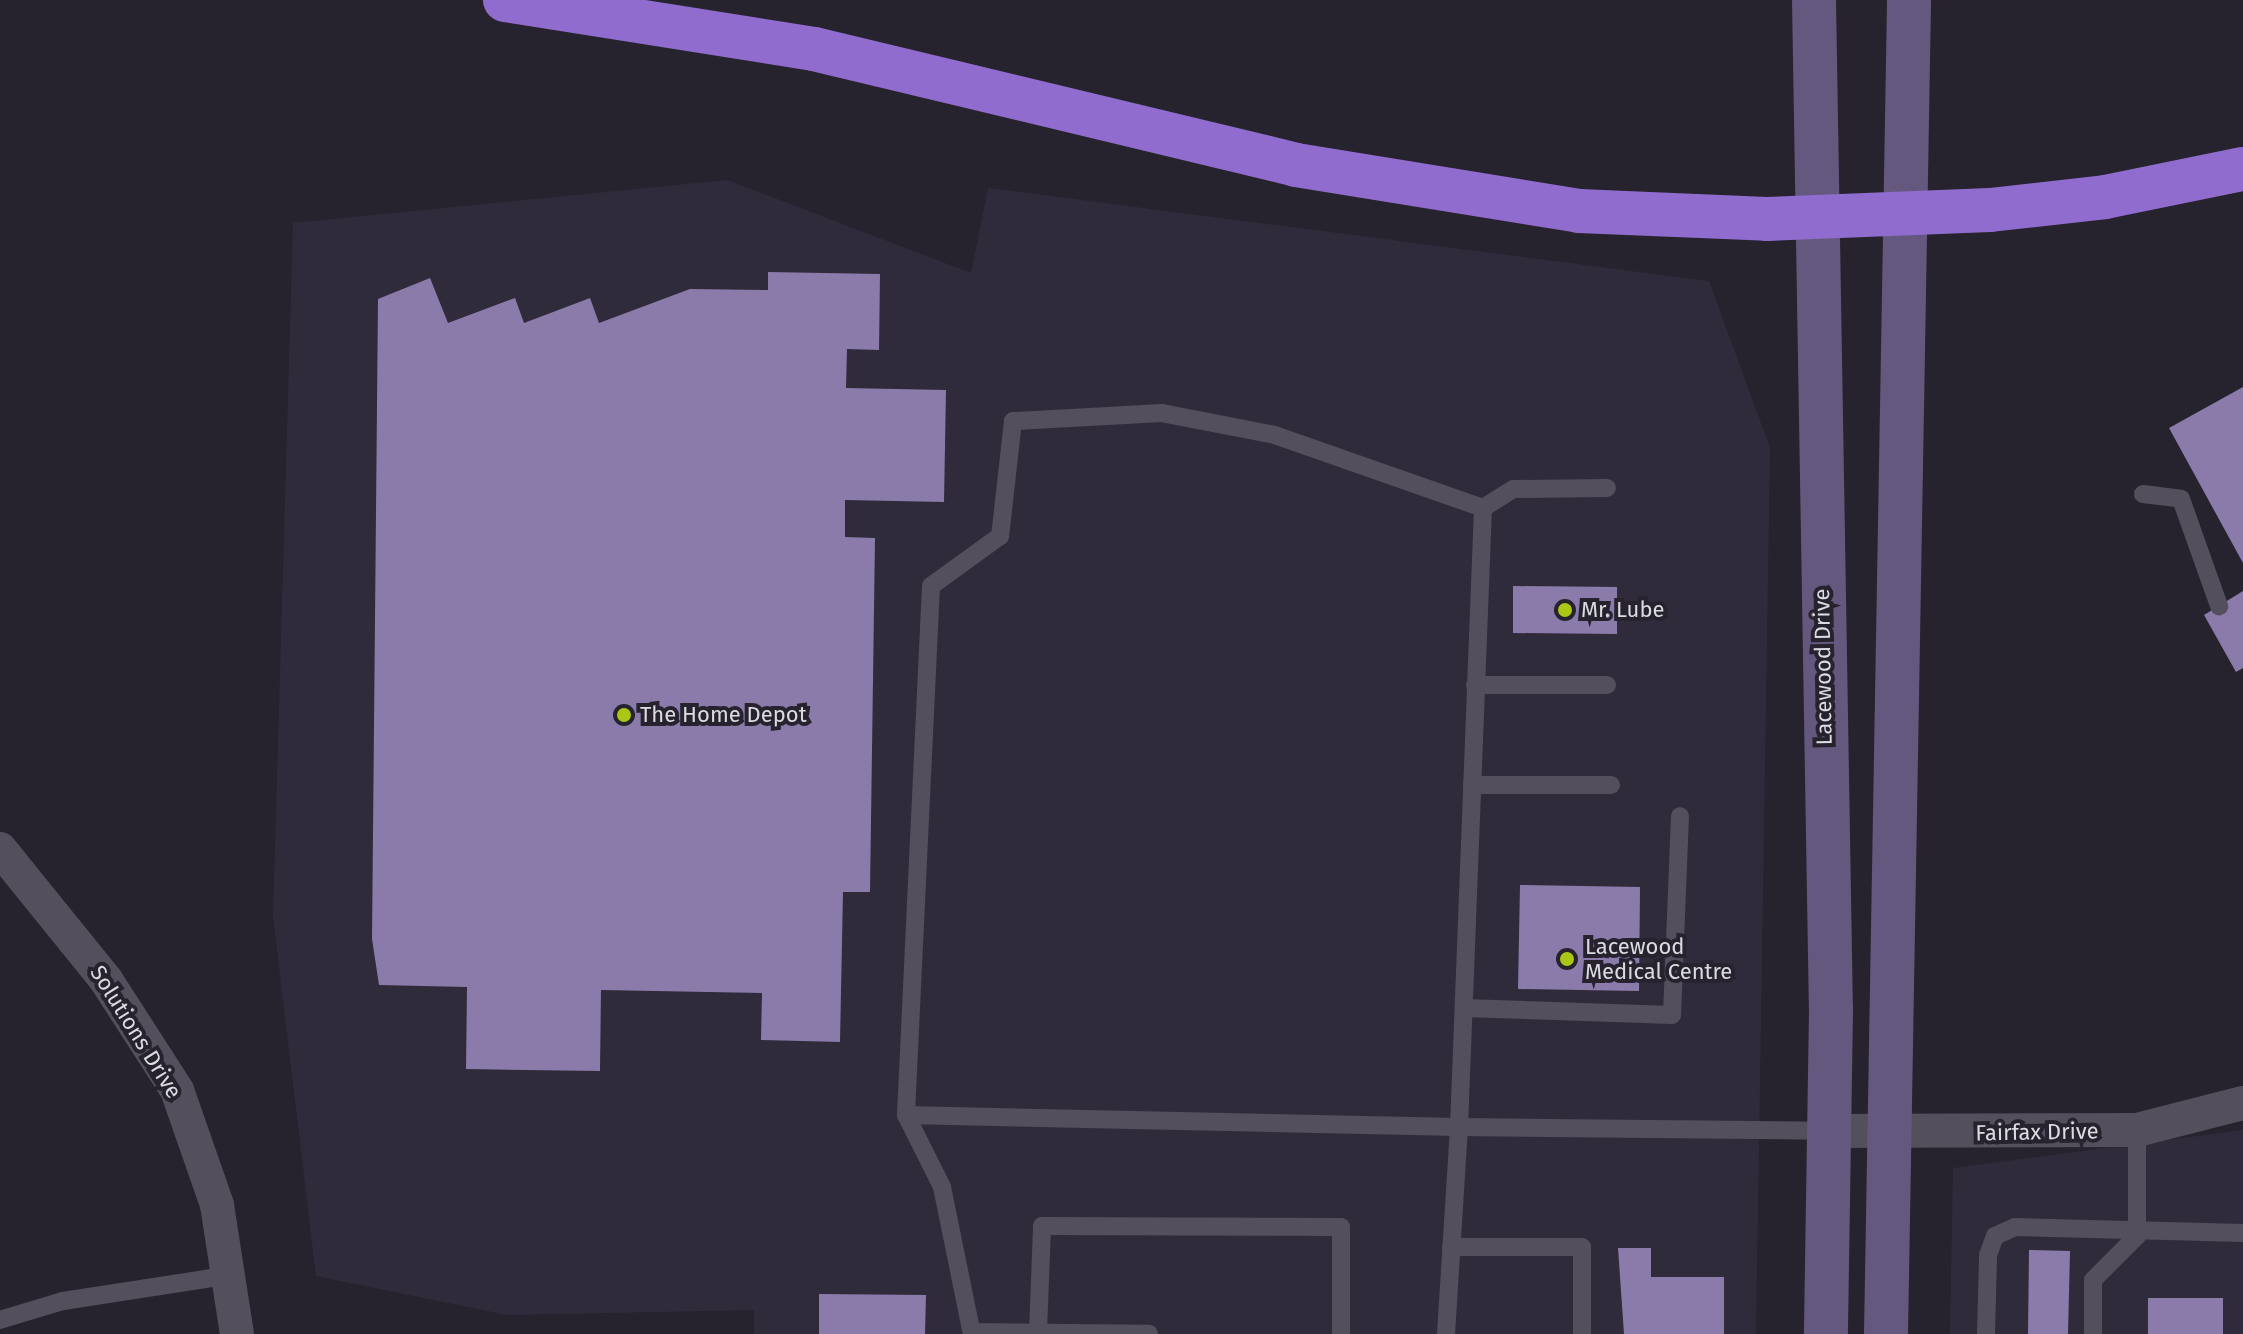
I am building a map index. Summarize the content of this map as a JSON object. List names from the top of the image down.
{
  "streets": {
    "main road": ["Lacewood Drive"],
    "street": ["Solutions Drive", "Fairfax Drive"]
  },
  "crossings": [
    ["Lacewood Drive", "Fairfax Drive"]
  ],
  "places": ["Mr. Lube", "The Home Depot", "Lacewood Medical Centre"]
}
